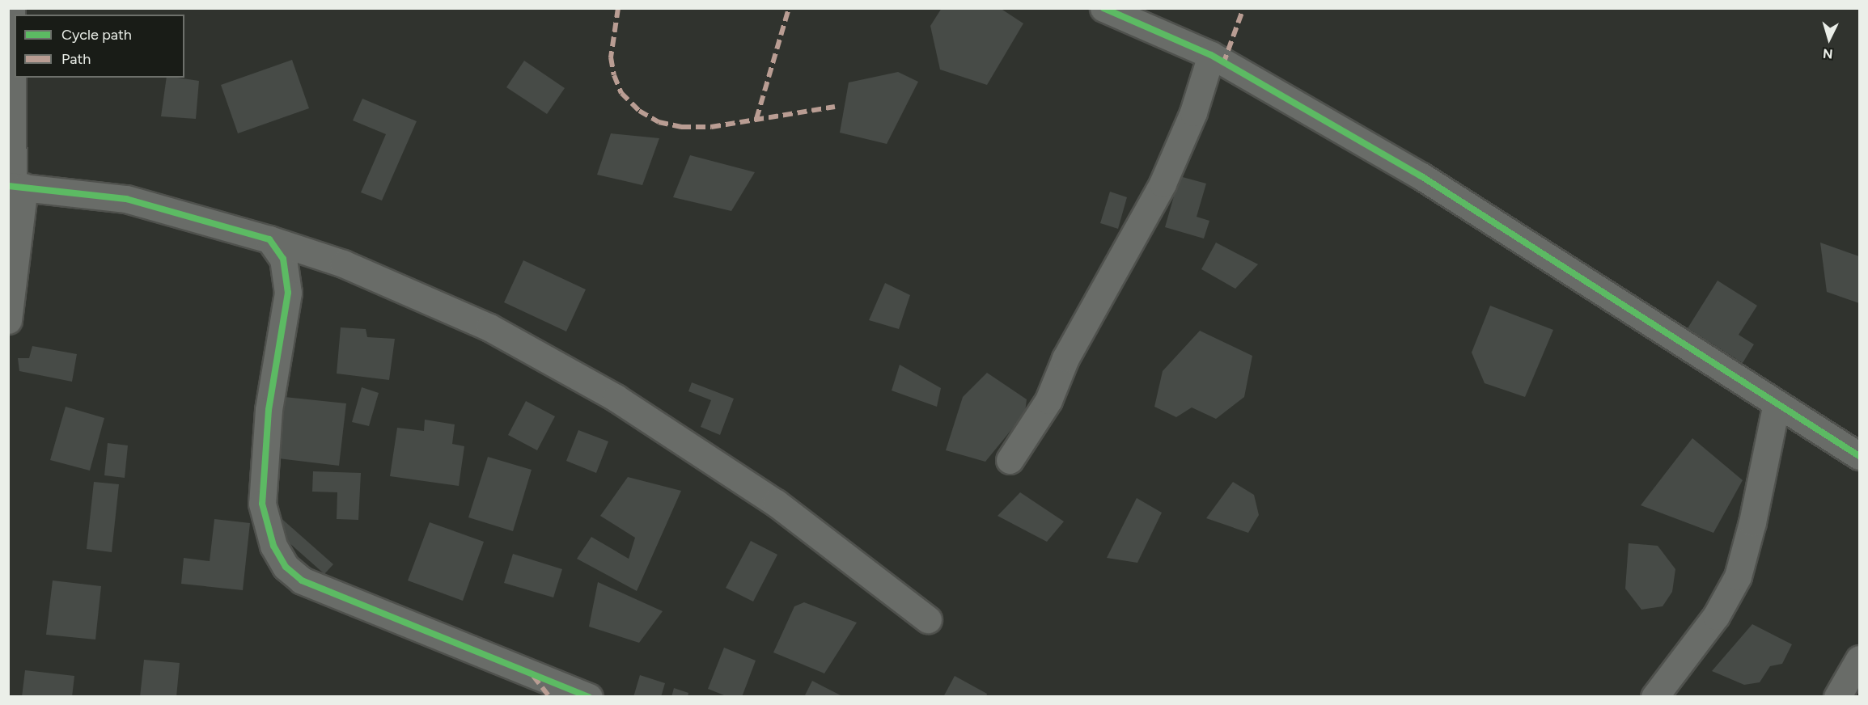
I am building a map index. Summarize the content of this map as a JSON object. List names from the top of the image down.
{
  "legend": ["Cycle path", "Path"],
  "north": "bottom"
}
